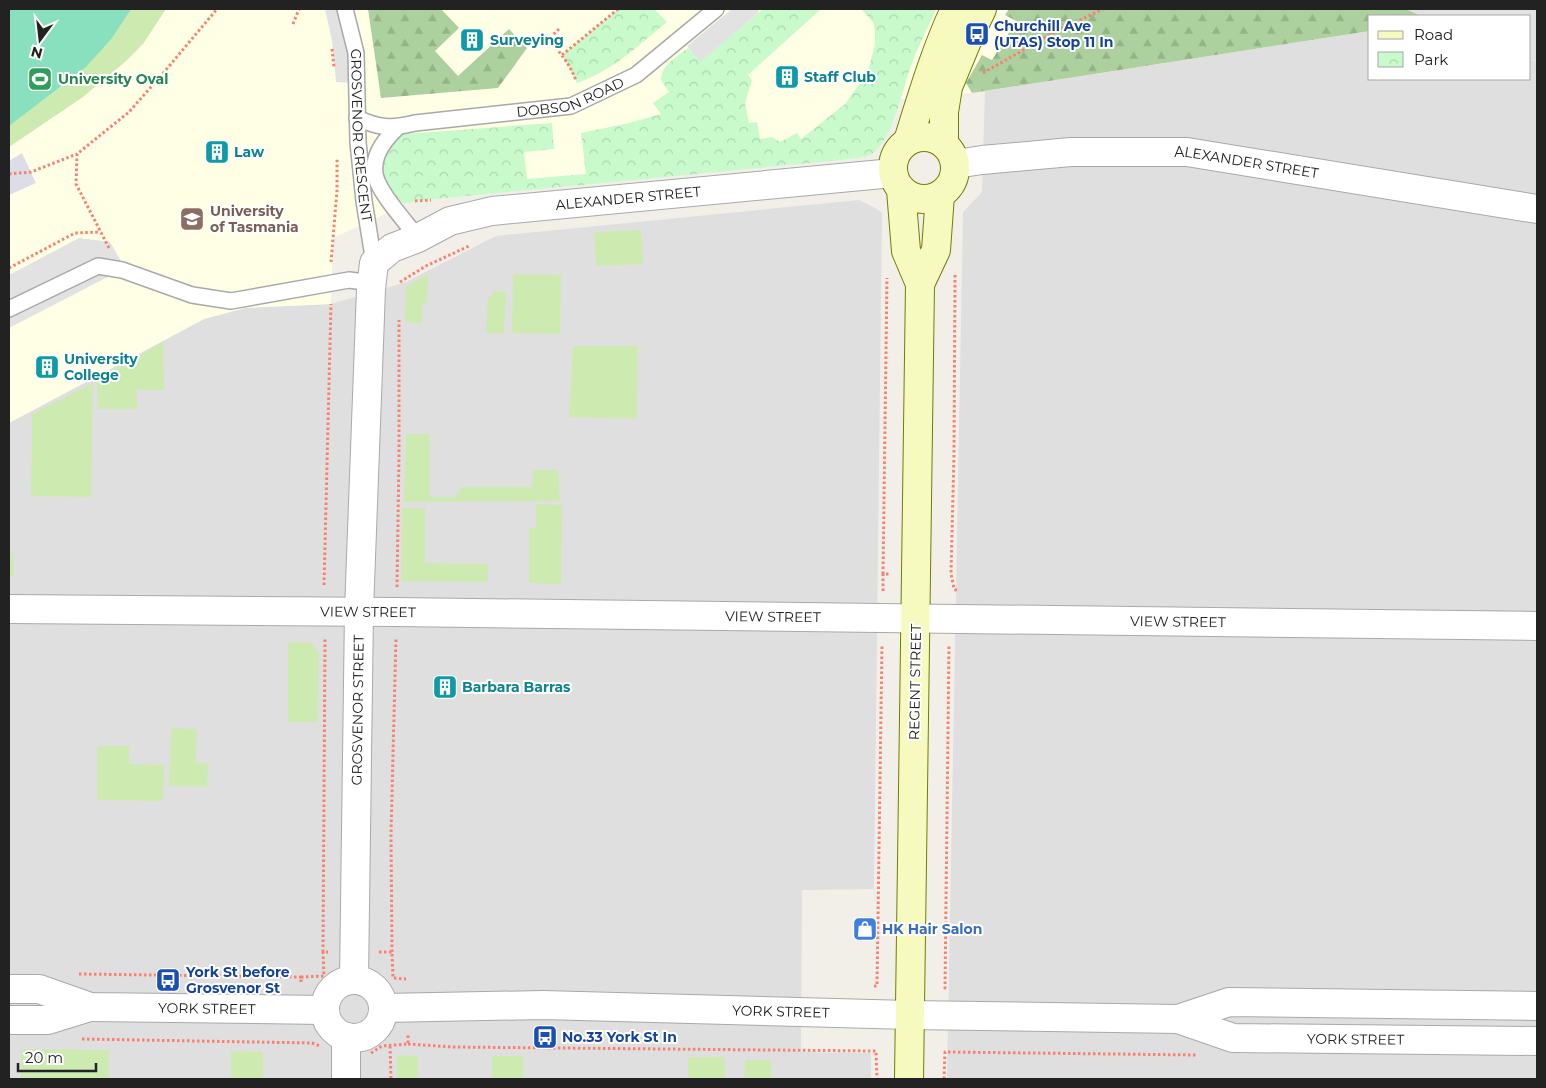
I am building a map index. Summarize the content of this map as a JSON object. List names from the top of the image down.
{
  "streets": {
    "street": [
      "ALEXANDER STREET",
      "VIEW STREET",
      "REGENT STREET",
      "GROSVENOR STREET",
      "YORK STREET"
    ],
    "lane": ["DOBSON ROAD", "GROSVENOR CRESCENT"]
  },
  "crossings": [
    ["DOBSON ROAD", "GROSVENOR CRESCENT"],
    ["GROSVENOR CRESCENT", "ALEXANDER STREET"],
    ["GROSVENOR CRESCENT", "GROSVENOR STREET"],
    ["ALEXANDER STREET", "REGENT STREET"],
    ["ALEXANDER STREET", "GROSVENOR STREET"],
    ["VIEW STREET", "REGENT STREET"],
    ["VIEW STREET", "GROSVENOR STREET"],
    ["REGENT STREET", "YORK STREET"],
    ["GROSVENOR STREET", "YORK STREET"]
  ],
  "places": {
    "bus stop": ["Churchill Ave (UTAS) Stop 11 In", "York St before Grosvenor St", "No.33 York St In"],
    "building": [
      "Surveying",
      "Staff Club",
      "Law",
      "University College",
      "Barbara Barras"
    ],
    "sports": ["University Oval"],
    "school or university": ["University of Tasmania"],
    "shop": ["HK Hair Salon"]
  },
  "legend": ["Road", "Park"],
  "scale_bar": "20 m",
  "north": "bottom"
}
